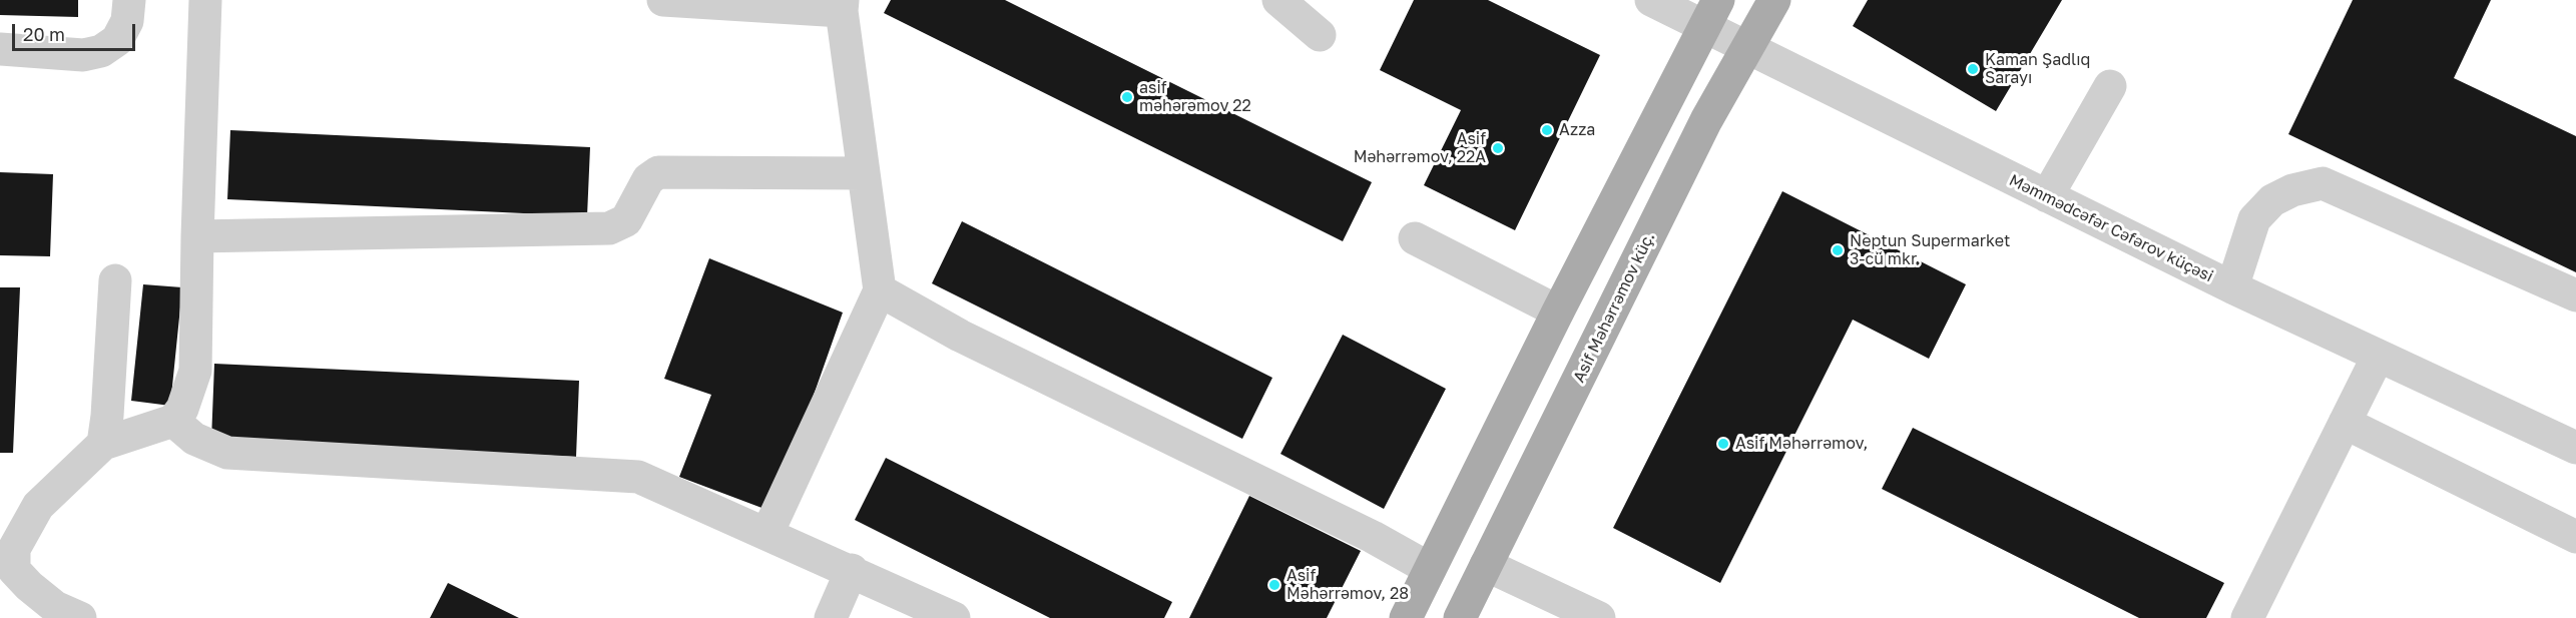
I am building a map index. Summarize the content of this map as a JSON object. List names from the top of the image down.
{
  "streets": {
    "main road": ["Asif Məhərrəmov küç."],
    "street": ["Məmmədcəfər Cəfərov küçəsi"]
  },
  "crossings": [
    ["Məmmədcəfər Cəfərov küçəsi", "Asif Məhərrəmov küç."]
  ],
  "places": [
    "Kaman Şadlıq Sarayı",
    "asif məhərəmov 22",
    "Azza",
    "Asif Məhərrəmov, 22A",
    "Neptun Supermarket 3-cü mkr.",
    "Asif Məhərrəmov,",
    "Asif Məhərrəmov, 28"
  ],
  "scale_bar": "20 m"
}
